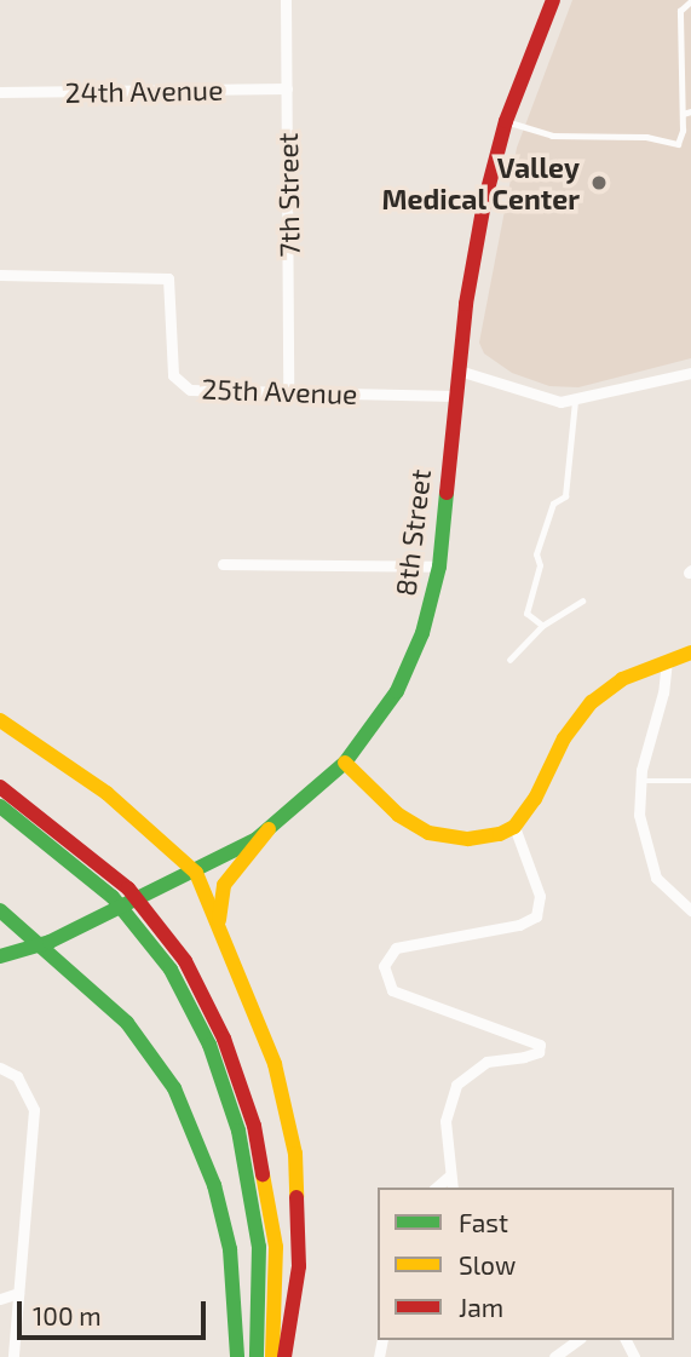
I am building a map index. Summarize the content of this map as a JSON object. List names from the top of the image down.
{
  "streets": {
    "main road": ["8th Street"],
    "street": ["24th Avenue", "7th Street", "25th Avenue"]
  },
  "crossings": [
    ["24th Avenue", "7th Street"],
    ["7th Street", "25th Avenue"],
    ["25th Avenue", "8th Street"]
  ],
  "places": ["Valley Medical Center"],
  "legend": ["Fast", "Slow", "Jam"],
  "scale_bar": "100 m"
}
